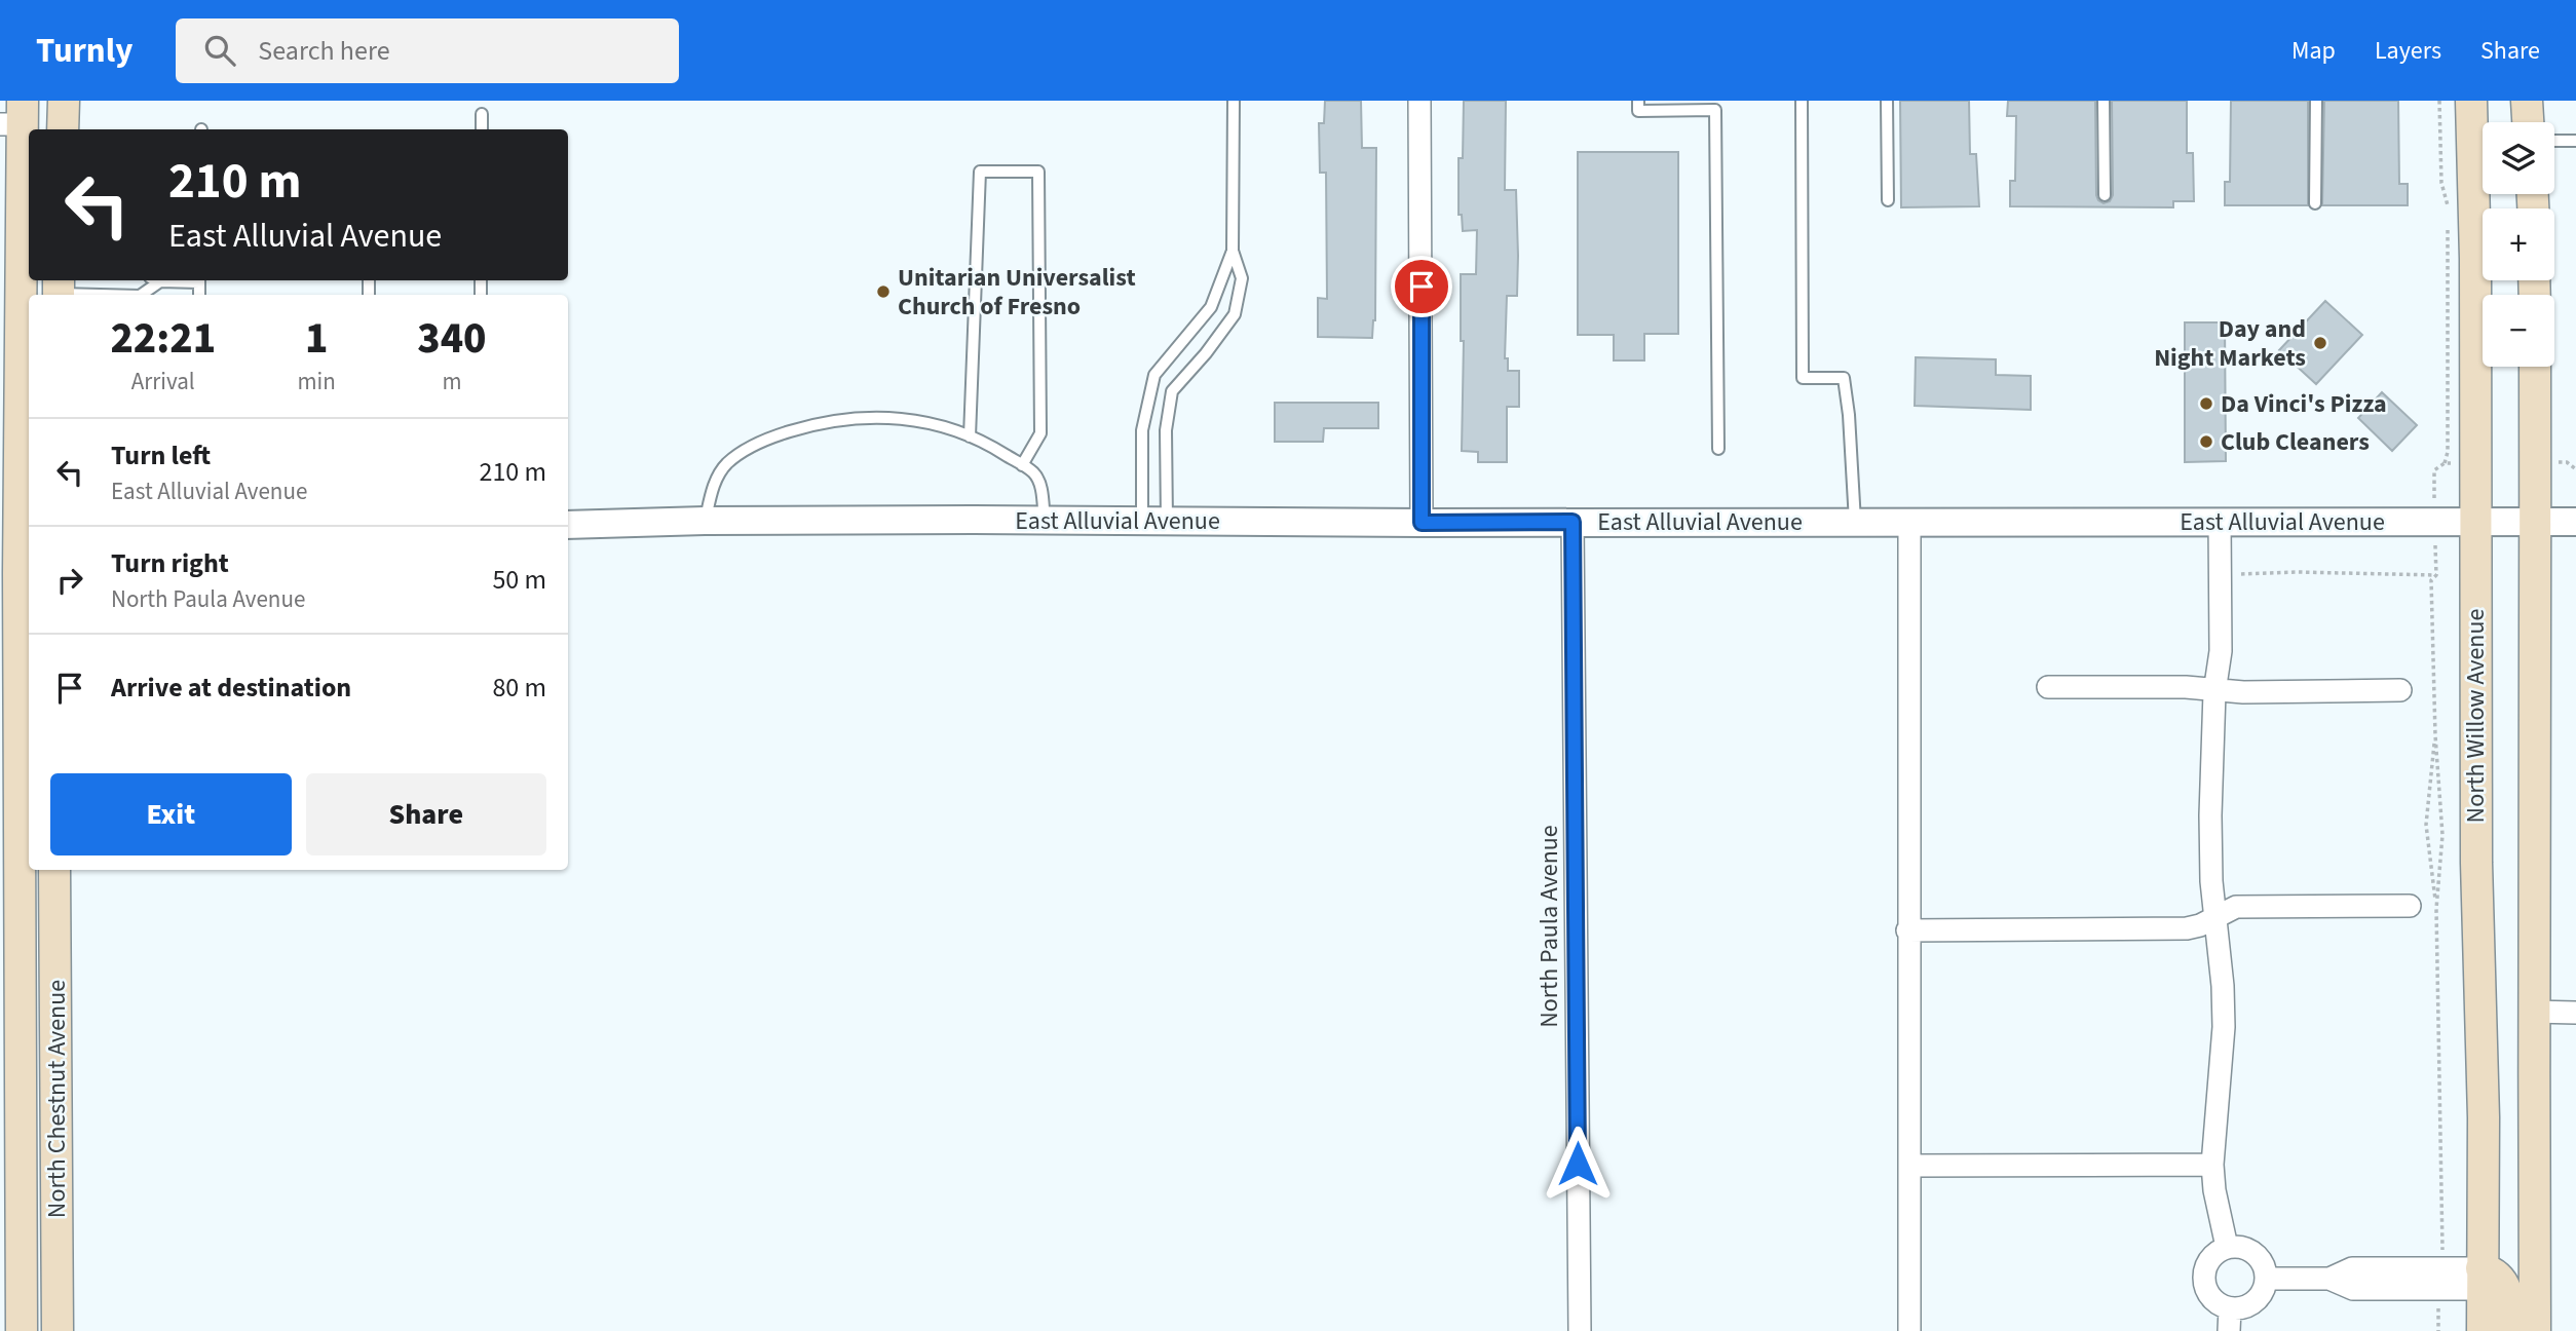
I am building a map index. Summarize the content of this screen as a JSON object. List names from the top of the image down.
{
  "streets": {
    "main road": ["North Willow Avenue", "North Chestnut Avenue"],
    "street": ["East Alluvial Avenue", "North Paula Avenue"]
  },
  "crossings": [
    ["East Alluvial Avenue", "North Willow Avenue"],
    ["East Alluvial Avenue", "North Paula Avenue"]
  ],
  "places": [
    "Unitarian Universalist Church of Fresno",
    "Day and Night Markets",
    "Da Vinci's Pizza",
    "Club Cleaners"
  ],
  "page": {
    "header": "Turnly",
    "search": "Search here",
    "nav": ["Map", "Layers", "Share"],
    "map_buttons": ["+", "−"],
    "turn": ["210 m", "East Alluvial Avenue"],
    "eta": [
      "22:21",
      "Arrival",
      "1",
      "min",
      "340",
      "m"
    ],
    "list": [
      {
        "name": "Turn left",
        "note": "East Alluvial Avenue",
        "value": "210 m"
      },
      {
        "name": "Turn right",
        "note": "North Paula Avenue",
        "value": "50 m"
      },
      {
        "name": "Arrive at destination",
        "value": "80 m"
      }
    ],
    "buttons": ["Exit", "Share"]
  }
}
